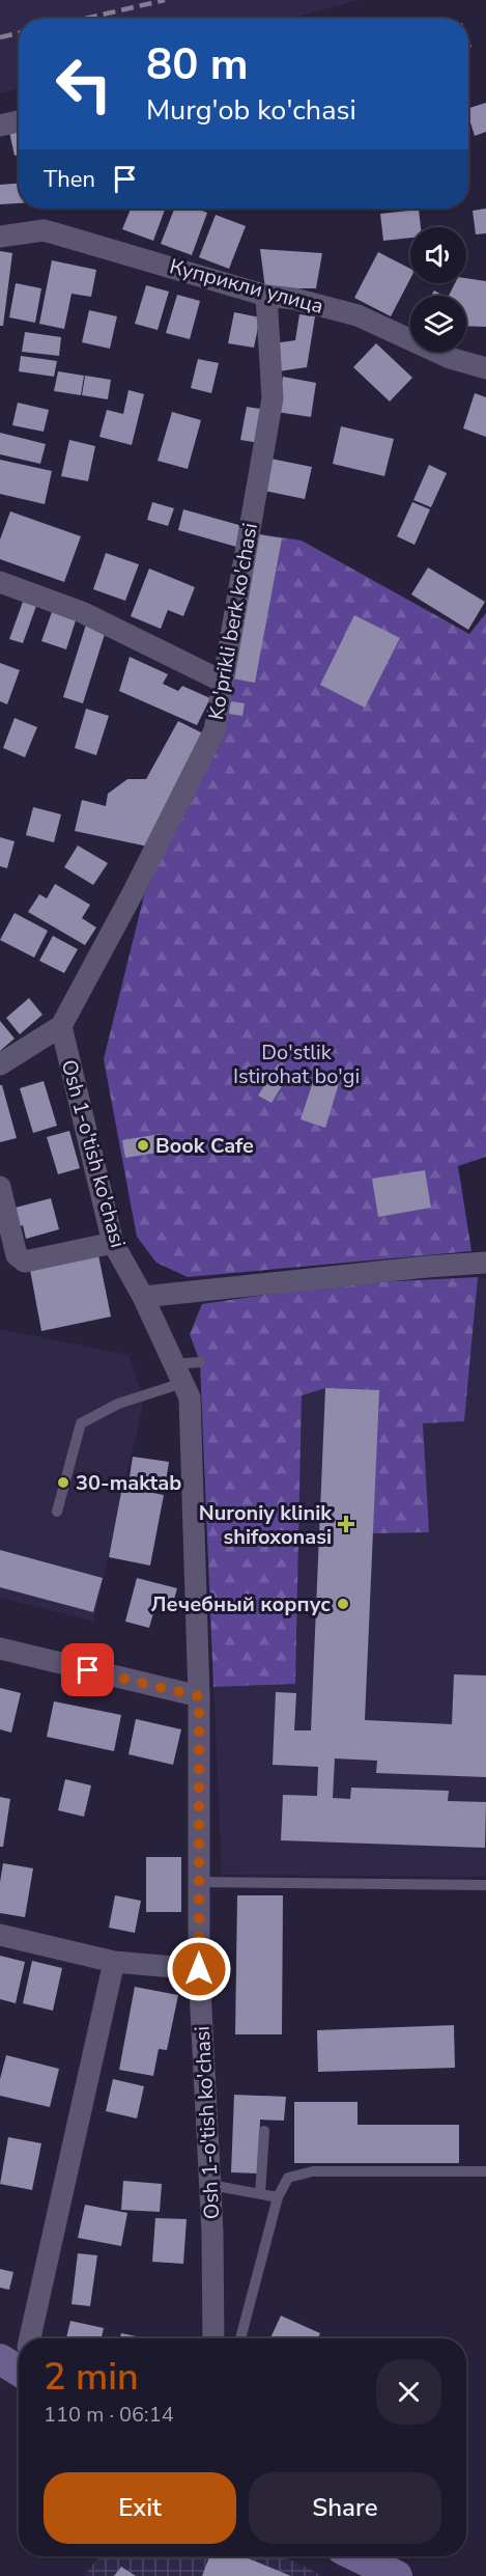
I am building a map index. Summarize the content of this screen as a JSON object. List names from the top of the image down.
{
  "streets": {
    "street": ["Куприкли улица", "Ko'prikli berk ko'chasi", "Osh 1-o'tish ko'chasi"]
  },
  "crossings": [
    ["Куприкли улица", "Ko'prikli berk ko'chasi"],
    ["Ko'prikli berk ko'chasi", "Osh 1-o'tish ko'chasi"]
  ],
  "parks": ["Do'stlik Istirohat bo'gi"],
  "places": {
    "other": ["Book Cafe", "30-maktab", "Лечебный корпус"],
    "health": ["Nuroniy klinik shifoxonasi"]
  },
  "page": {
    "turn": ["80 m", "Murg'ob ko'chasi"],
    "then": "Then",
    "heading": ["2 min", "110 m · 06:14"],
    "buttons": ["Exit", "Share"]
  }
}
